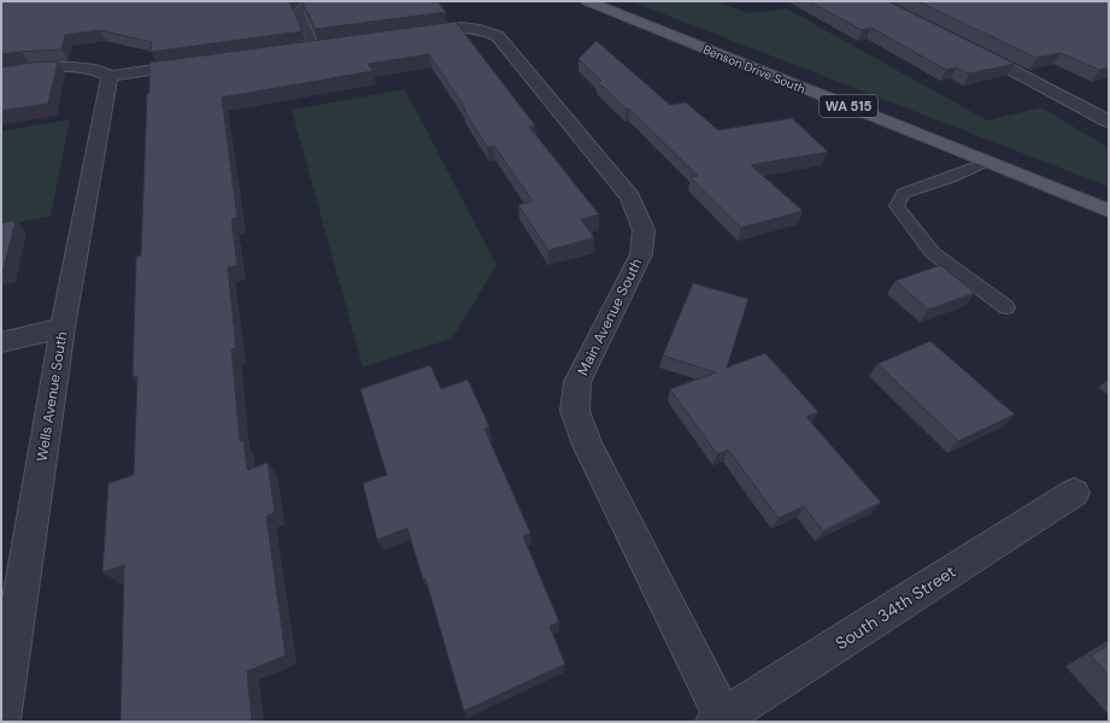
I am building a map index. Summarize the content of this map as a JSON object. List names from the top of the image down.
{
  "streets": {
    "main road": ["Benson Drive South", "WA 515"],
    "street": ["Main Avenue South", "Wells Avenue South", "South 34th Street"]
  },
  "crossings": [
    ["Main Avenue South", "South 34th Street"]
  ]
}
